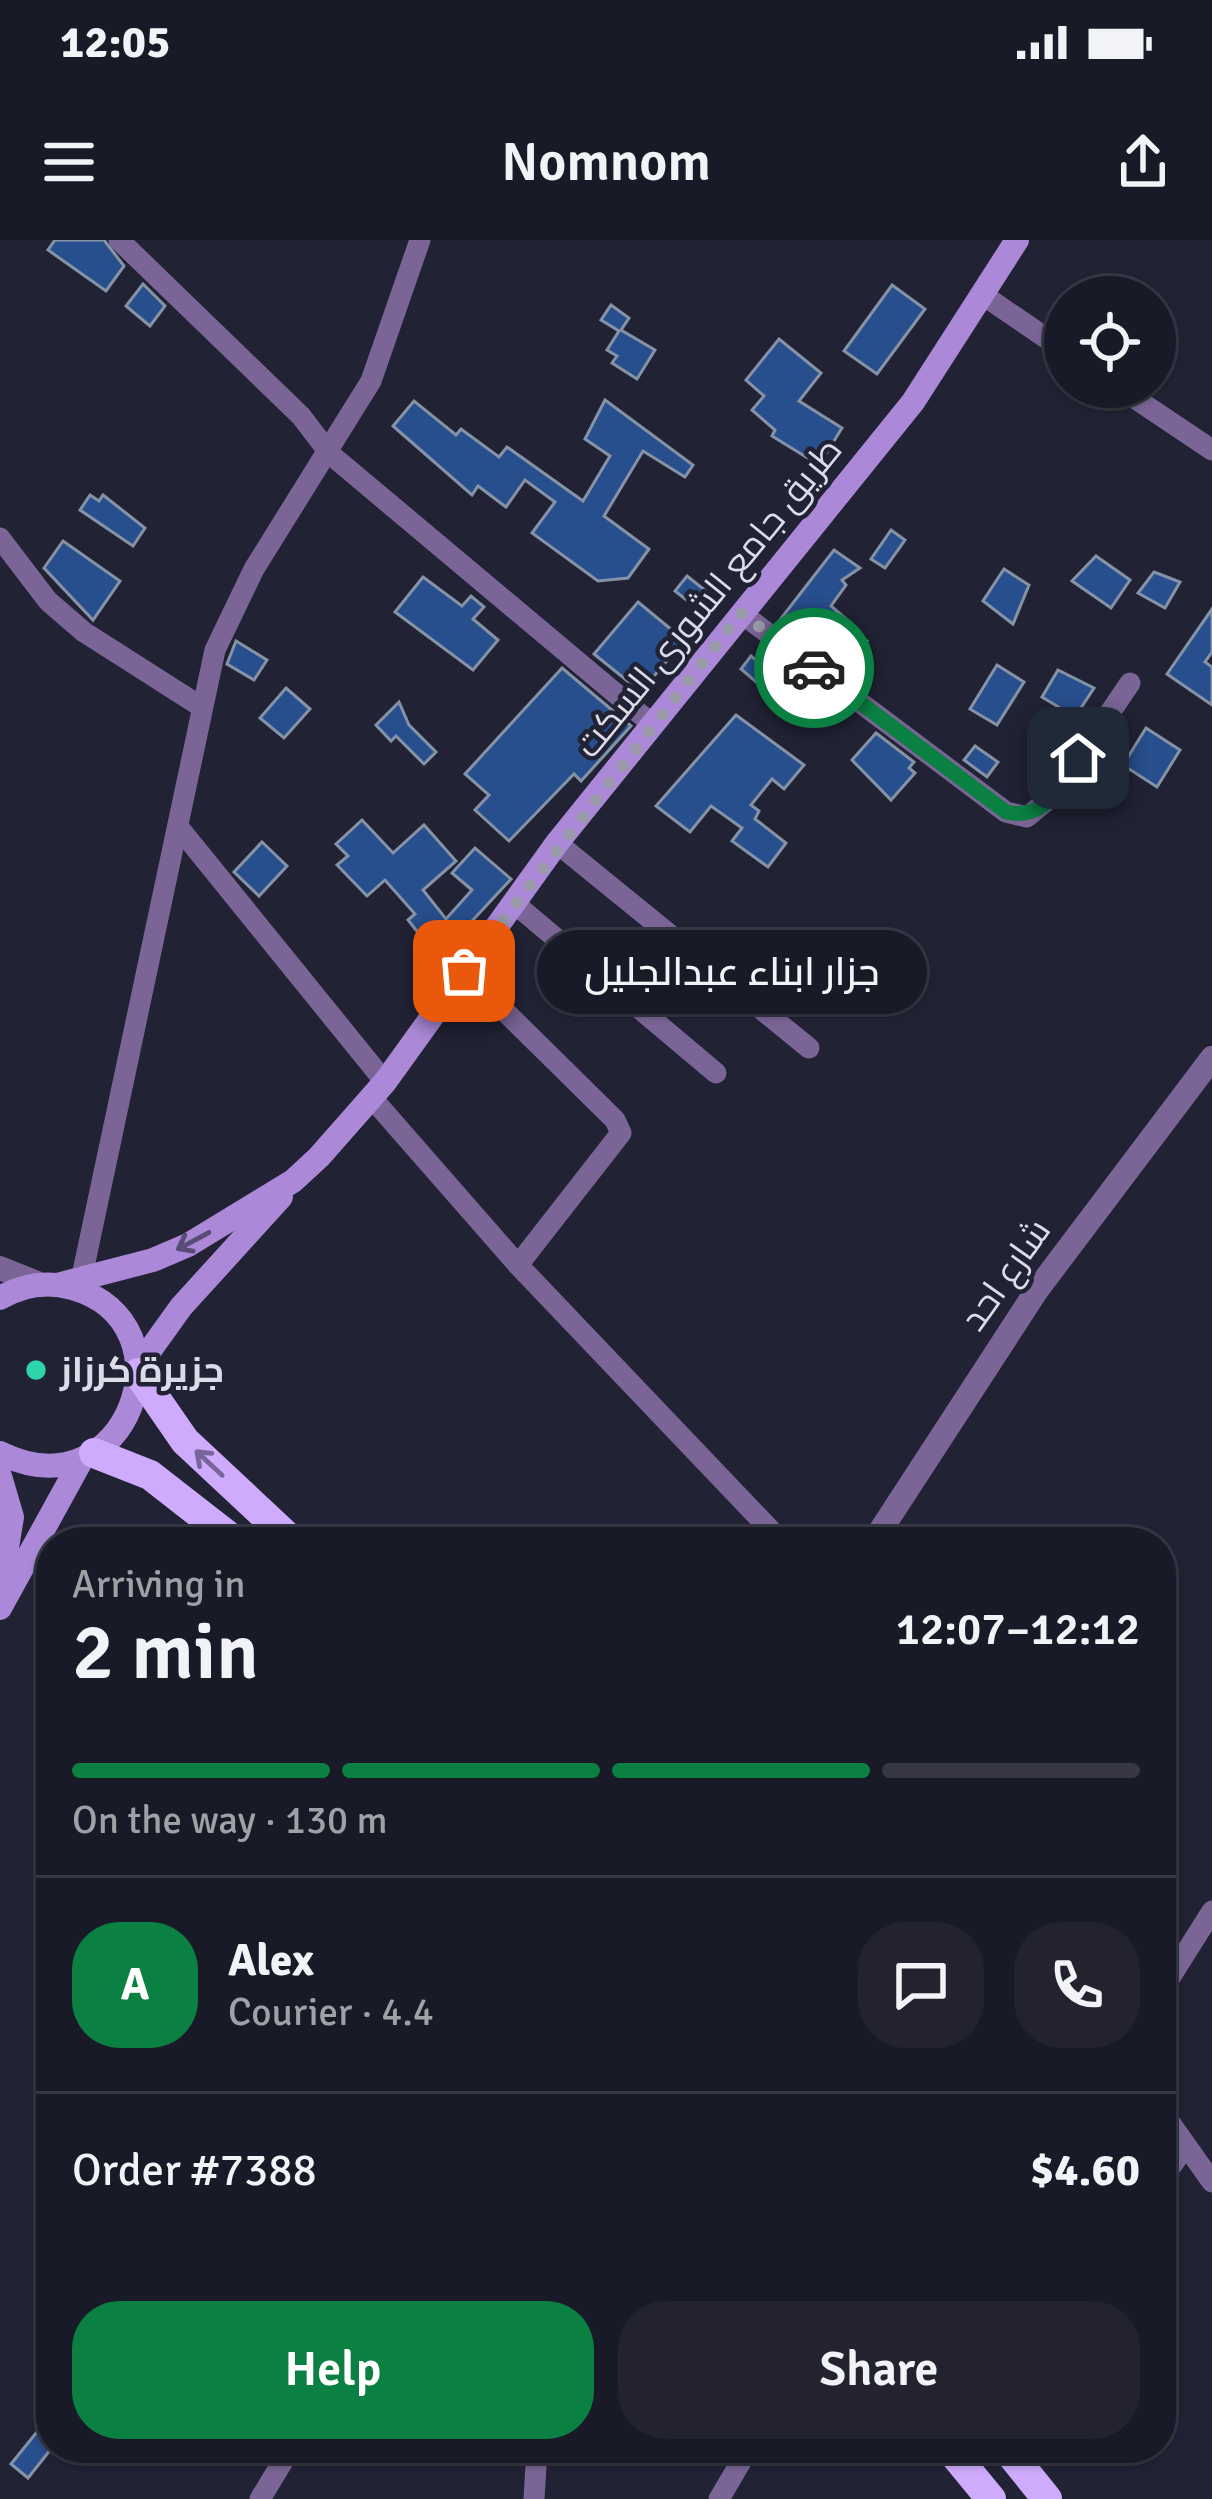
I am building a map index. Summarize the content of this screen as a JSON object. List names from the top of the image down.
{
  "streets": {
    "main road": ["طريق جامع الشورى السكت"],
    "street": ["شارع احد"]
  },
  "places": ["جزار ابناء عبدالجليل", "جزيرة كرزاز"],
  "page": {
    "status": "12:05",
    "header": "Nomnom",
    "bubble": "جزار ابناء عبدالجليل",
    "heading": ["2 min", "Arriving in", "12:07–12:12"],
    "panel": [
      "Alex",
      "Courier · 4.4",
      "Order #7388",
      "$4.60"
    ],
    "bar": "On the way · 130 m",
    "round": "A",
    "buttons": ["Help", "Share"]
  }
}
